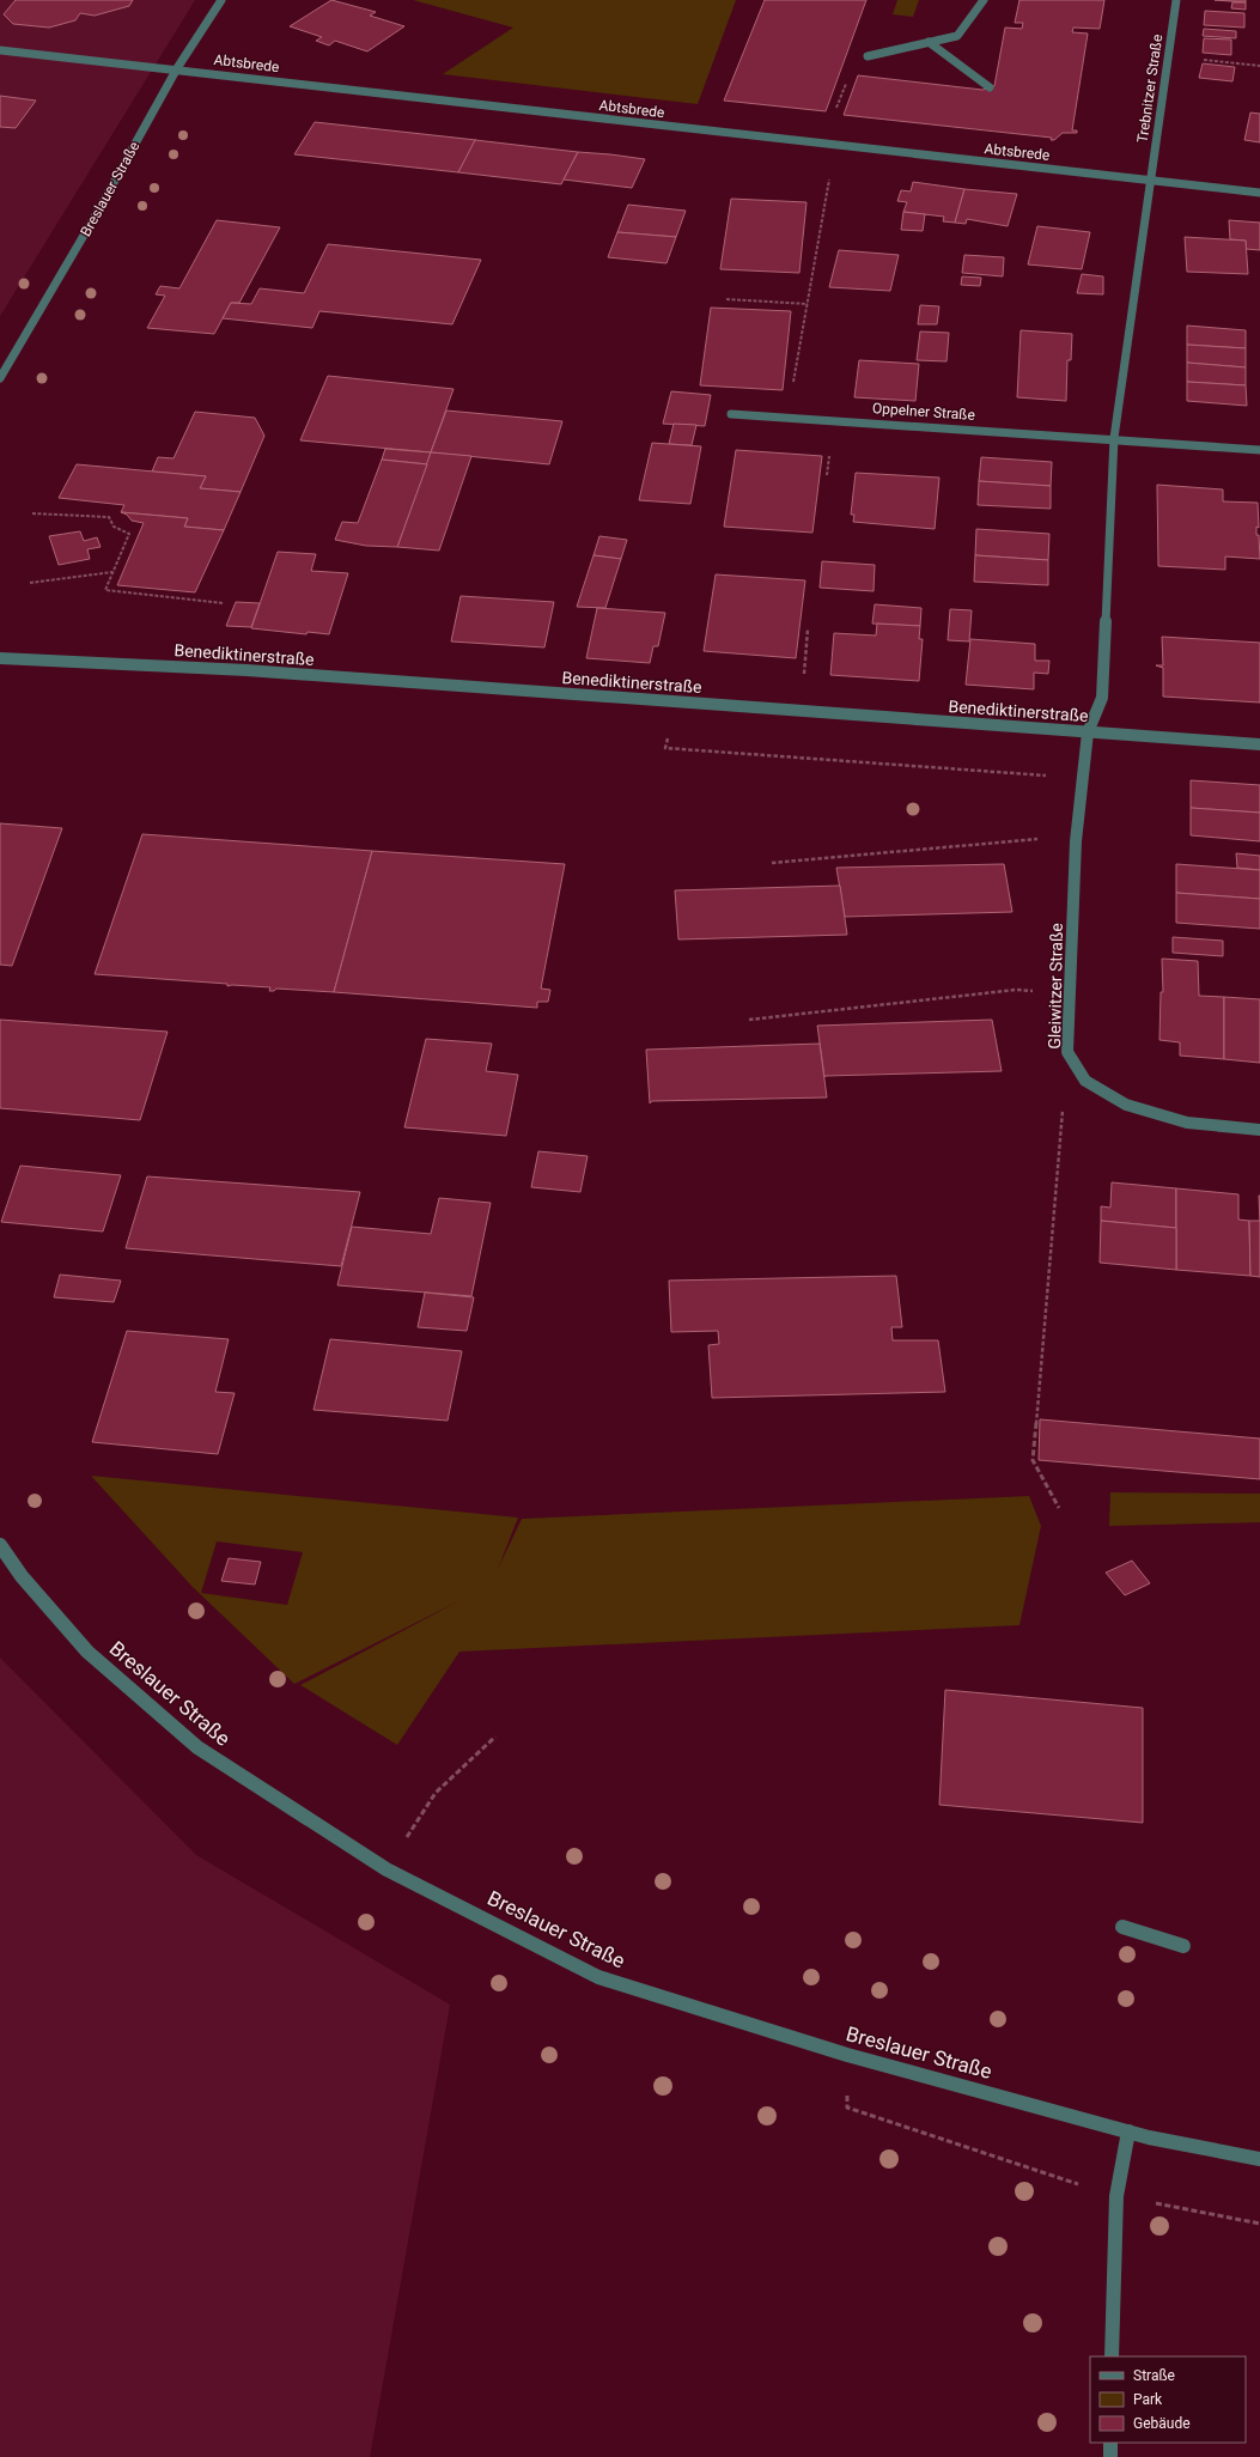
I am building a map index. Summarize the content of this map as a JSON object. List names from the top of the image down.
{
  "streets": {
    "street": [
      "Abtsbrede",
      "Trebnitzer Straße",
      "Breslauer Straße",
      "Oppelner Straße",
      "Benediktinerstraße",
      "Gleiwitzer Straße"
    ]
  },
  "crossings": [
    ["Abtsbrede", "Trebnitzer Straße"],
    ["Abtsbrede", "Breslauer Straße"],
    ["Benediktinerstraße", "Gleiwitzer Straße"]
  ],
  "legend": ["Straße", "Park", "Gebäude"]
}
